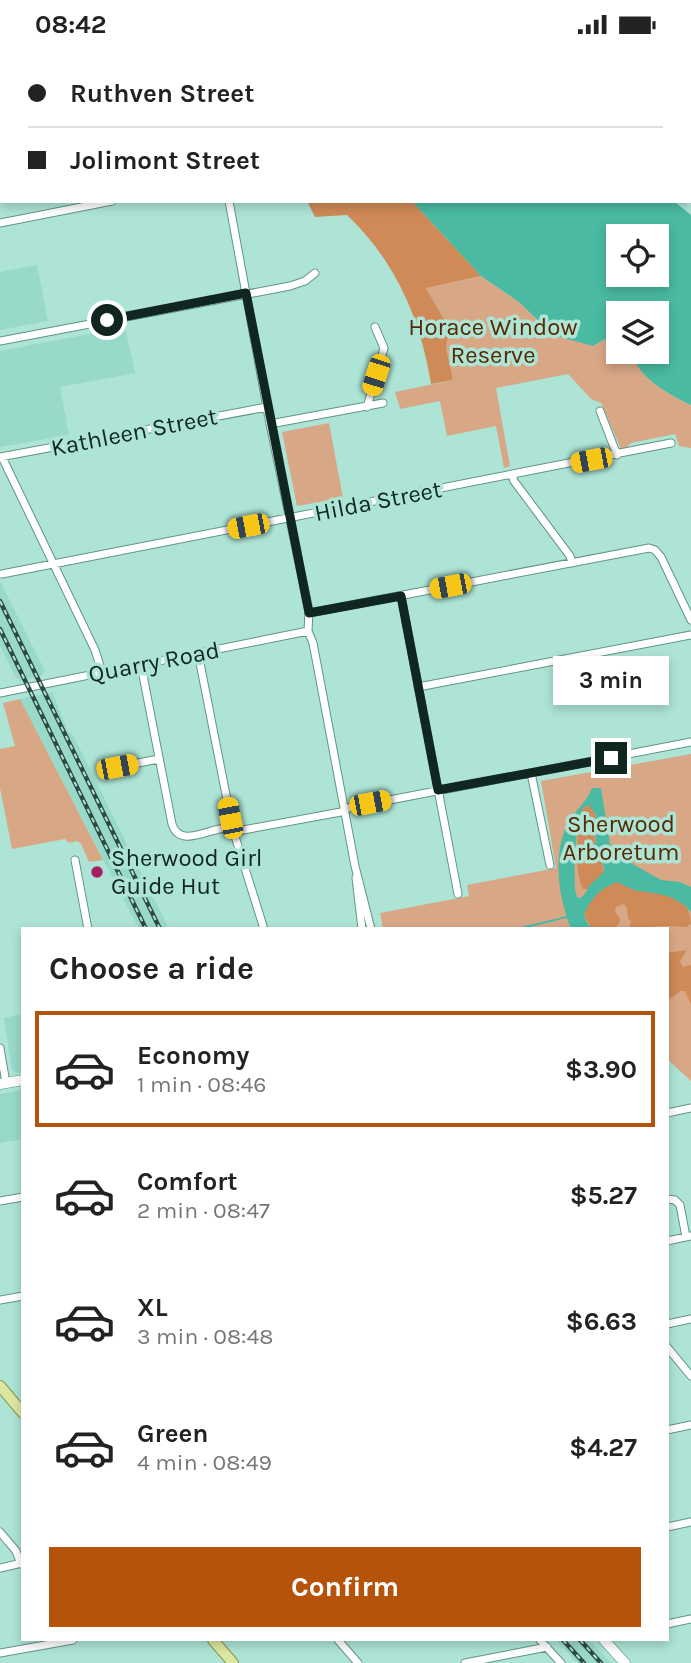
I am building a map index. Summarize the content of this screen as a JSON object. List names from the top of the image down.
{
  "streets": {
    "street": ["Kathleen Street", "Hilda Street", "Quarry Road"]
  },
  "parks": ["Horace Window Reserve", "Sherwood Arboretum"],
  "places": ["Sherwood Girl Guide Hut"],
  "page": {
    "status": "08:42",
    "banner": ["Ruthven Street", "Jolimont Street"],
    "bubble": "3 min",
    "heading": "Choose a ride",
    "list": [
      {
        "name": "Economy",
        "note": "1 min · 08:46",
        "value": "$3.90"
      },
      {
        "name": "Comfort",
        "note": "2 min · 08:47",
        "value": "$5.27"
      },
      {
        "name": "XL",
        "note": "3 min · 08:48",
        "value": "$6.63"
      },
      {
        "name": "Green",
        "note": "4 min · 08:49",
        "value": "$4.27"
      }
    ],
    "buttons": "Confirm"
  }
}
